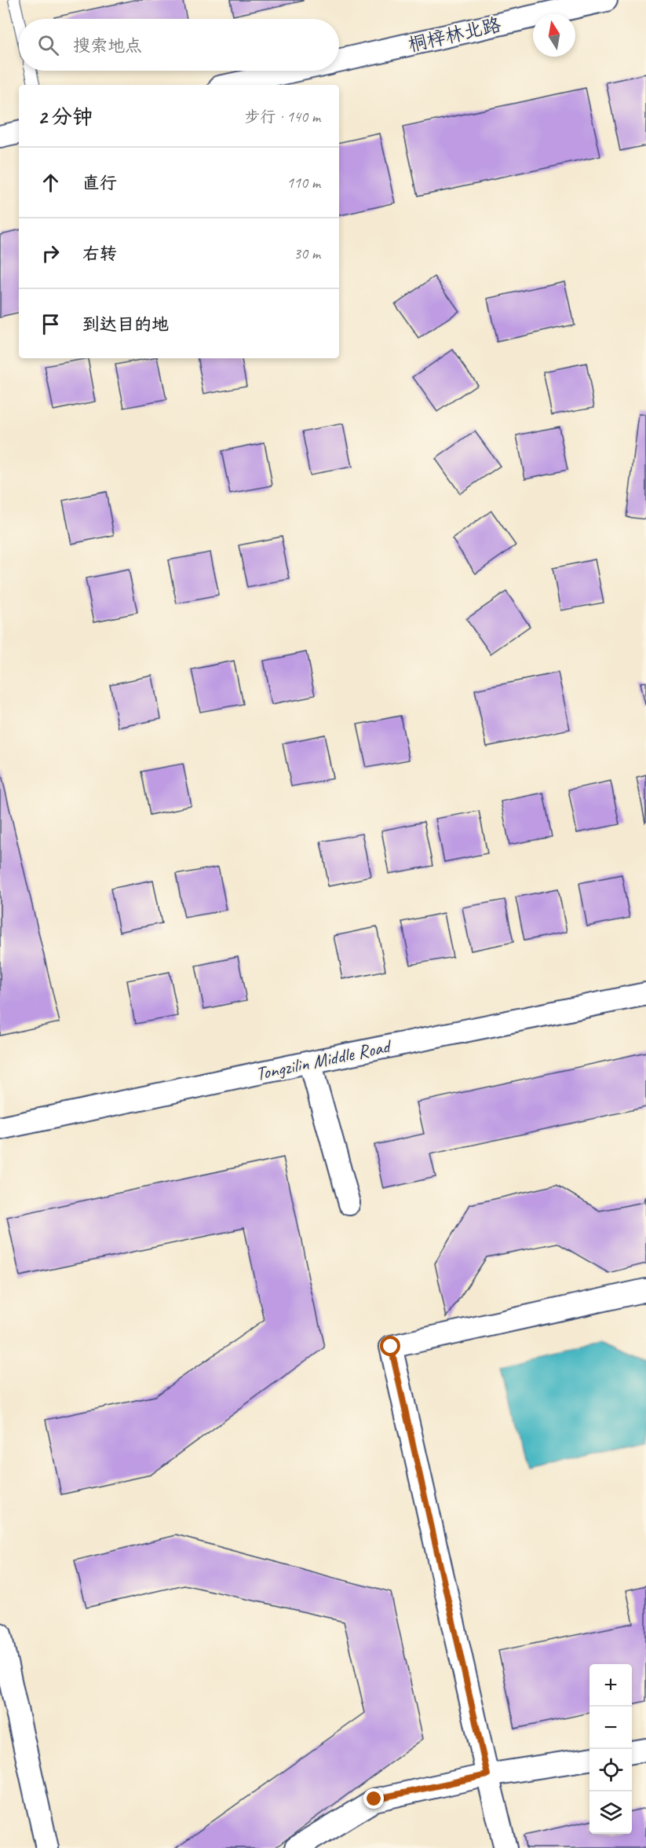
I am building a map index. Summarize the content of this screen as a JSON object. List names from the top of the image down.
{
  "streets": {
    "street": ["桐梓林北路", "Tongzilin Middle Road"]
  },
  "north": "top",
  "page": {
    "search": "搜索地点",
    "heading": ["2 分钟", "步行 · 140 m"],
    "list": [
      ["直行", "110 m"],
      ["右转", "30 m"],
      "到达目的地"
    ],
    "map_buttons": ["+", "−"]
  }
}
